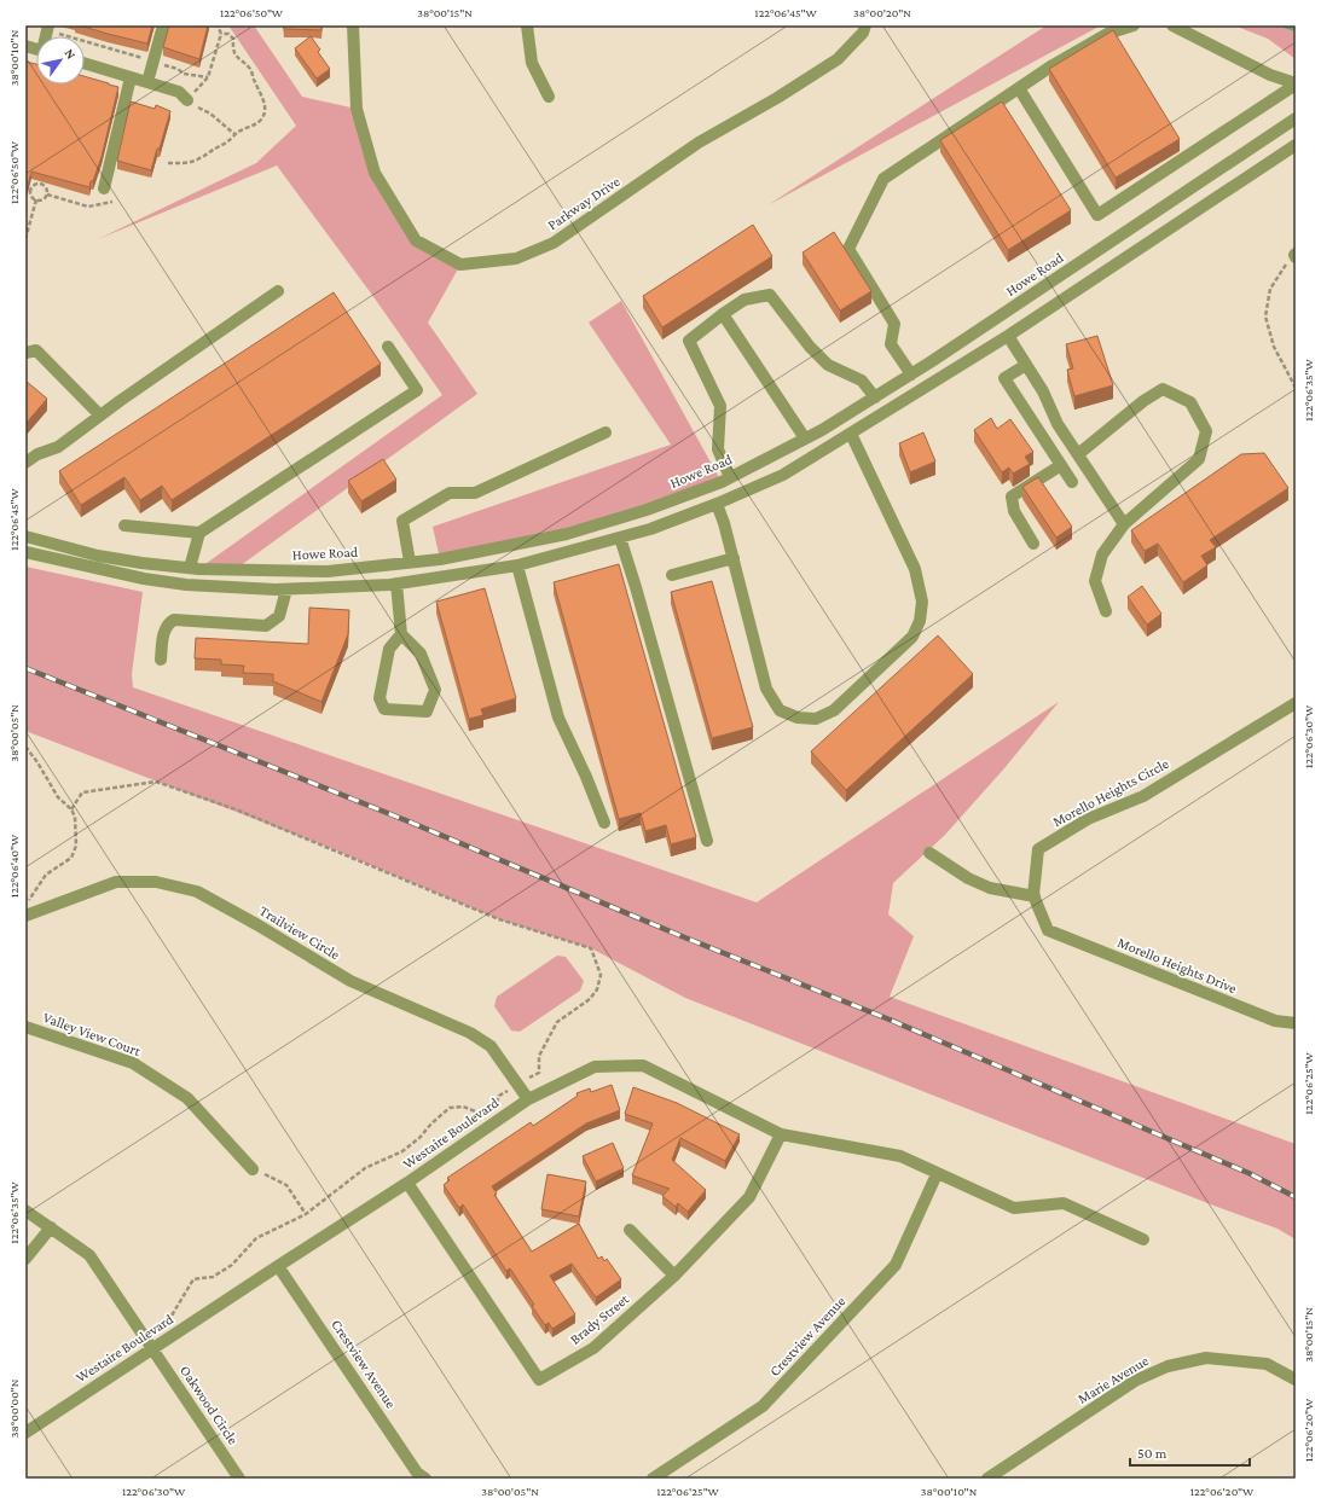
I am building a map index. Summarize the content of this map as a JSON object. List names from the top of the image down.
{
  "streets": {
    "street": [
      "Parkway Drive",
      "Howe Road",
      "Morello Heights Circle",
      "Trailview Circle",
      "Morello Heights Drive",
      "Valley View Court",
      "Westaire Boulevard",
      "Brady Street",
      "Crestview Avenue",
      "Marie Avenue",
      "Oakwood Circle"
    ]
  },
  "crossings": [
    ["Morello Heights Circle", "Morello Heights Drive"],
    ["Trailview Circle", "Westaire Boulevard"],
    ["Westaire Boulevard", "Brady Street"],
    ["Westaire Boulevard", "Crestview Avenue"],
    ["Westaire Boulevard", "Oakwood Circle"]
  ],
  "scale_bar": "50 m",
  "north": "top right",
  "coordinates": [
    "122°06'50\"W",
    "38°00'15\"N",
    "122°06'45\"W",
    "38°00'20\"N",
    "38°00'10\"N",
    "122°06'35\"W",
    "38°00'05\"N",
    "122°06'30\"W",
    "122°06'40\"W",
    "122°06'25\"W",
    "38°00'00\"N",
    "122°06'20\"W"
  ]
}
